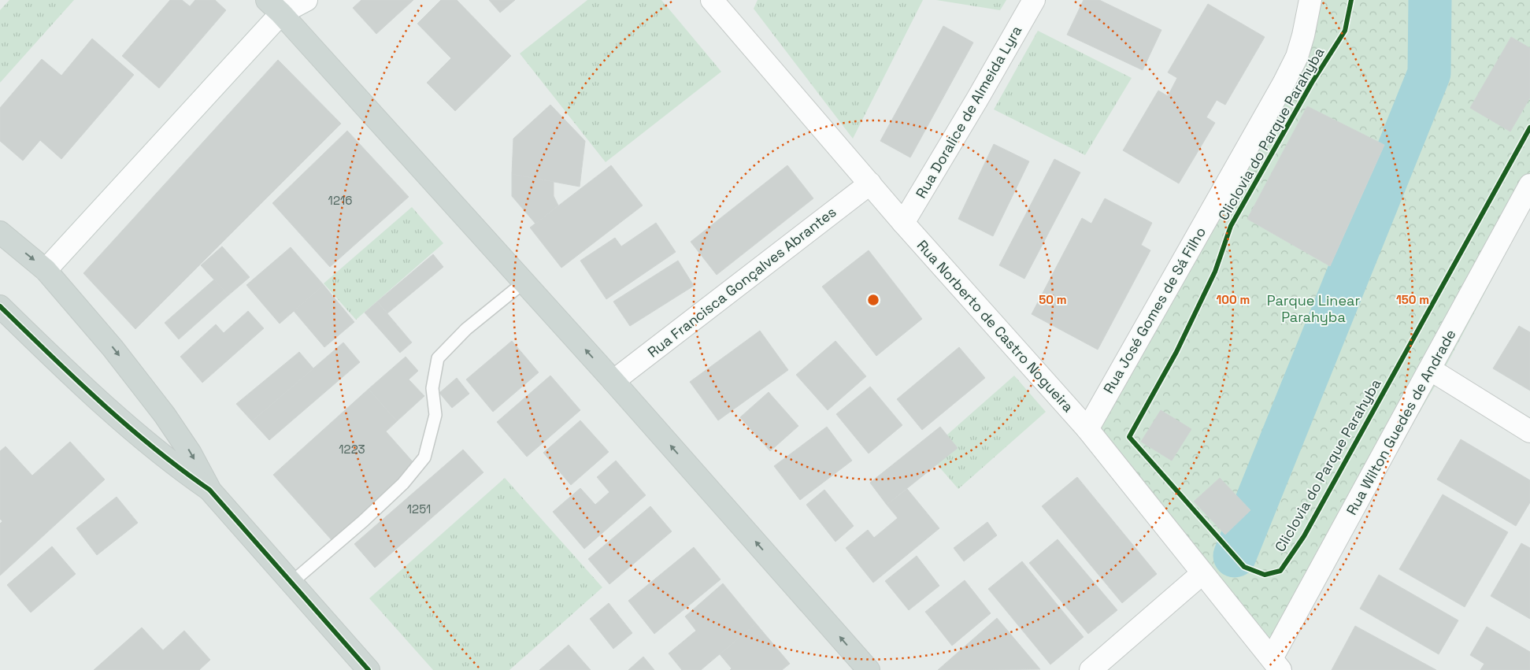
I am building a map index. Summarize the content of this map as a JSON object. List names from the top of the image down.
{
  "streets": {
    "street": [
      "Rua Doralice de Almeida Lyra",
      "Rua Francisca Gonçalves Abrantes",
      "Rua José Gomes de Sá Filho",
      "Rua Norberto de Castro Nogueira",
      "Rua Wilton Guedes de Andrade"
    ],
    "cycle path": ["Cliclovia do Parque Parahyba"]
  },
  "crossings": [
    ["Rua Doralice de Almeida Lyra", "Rua Norberto de Castro Nogueira"],
    ["Rua Francisca Gonçalves Abrantes", "Rua Norberto de Castro Nogueira"],
    ["Rua José Gomes de Sá Filho", "Rua Norberto de Castro Nogueira"],
    ["Rua Norberto de Castro Nogueira", "Rua Wilton Guedes de Andrade"]
  ],
  "parks": ["Parque Linear Parahyba"],
  "house_numbers": ["1216", "1223", "1251"],
  "rings": ["50 m", "100 m", "150 m"]
}
